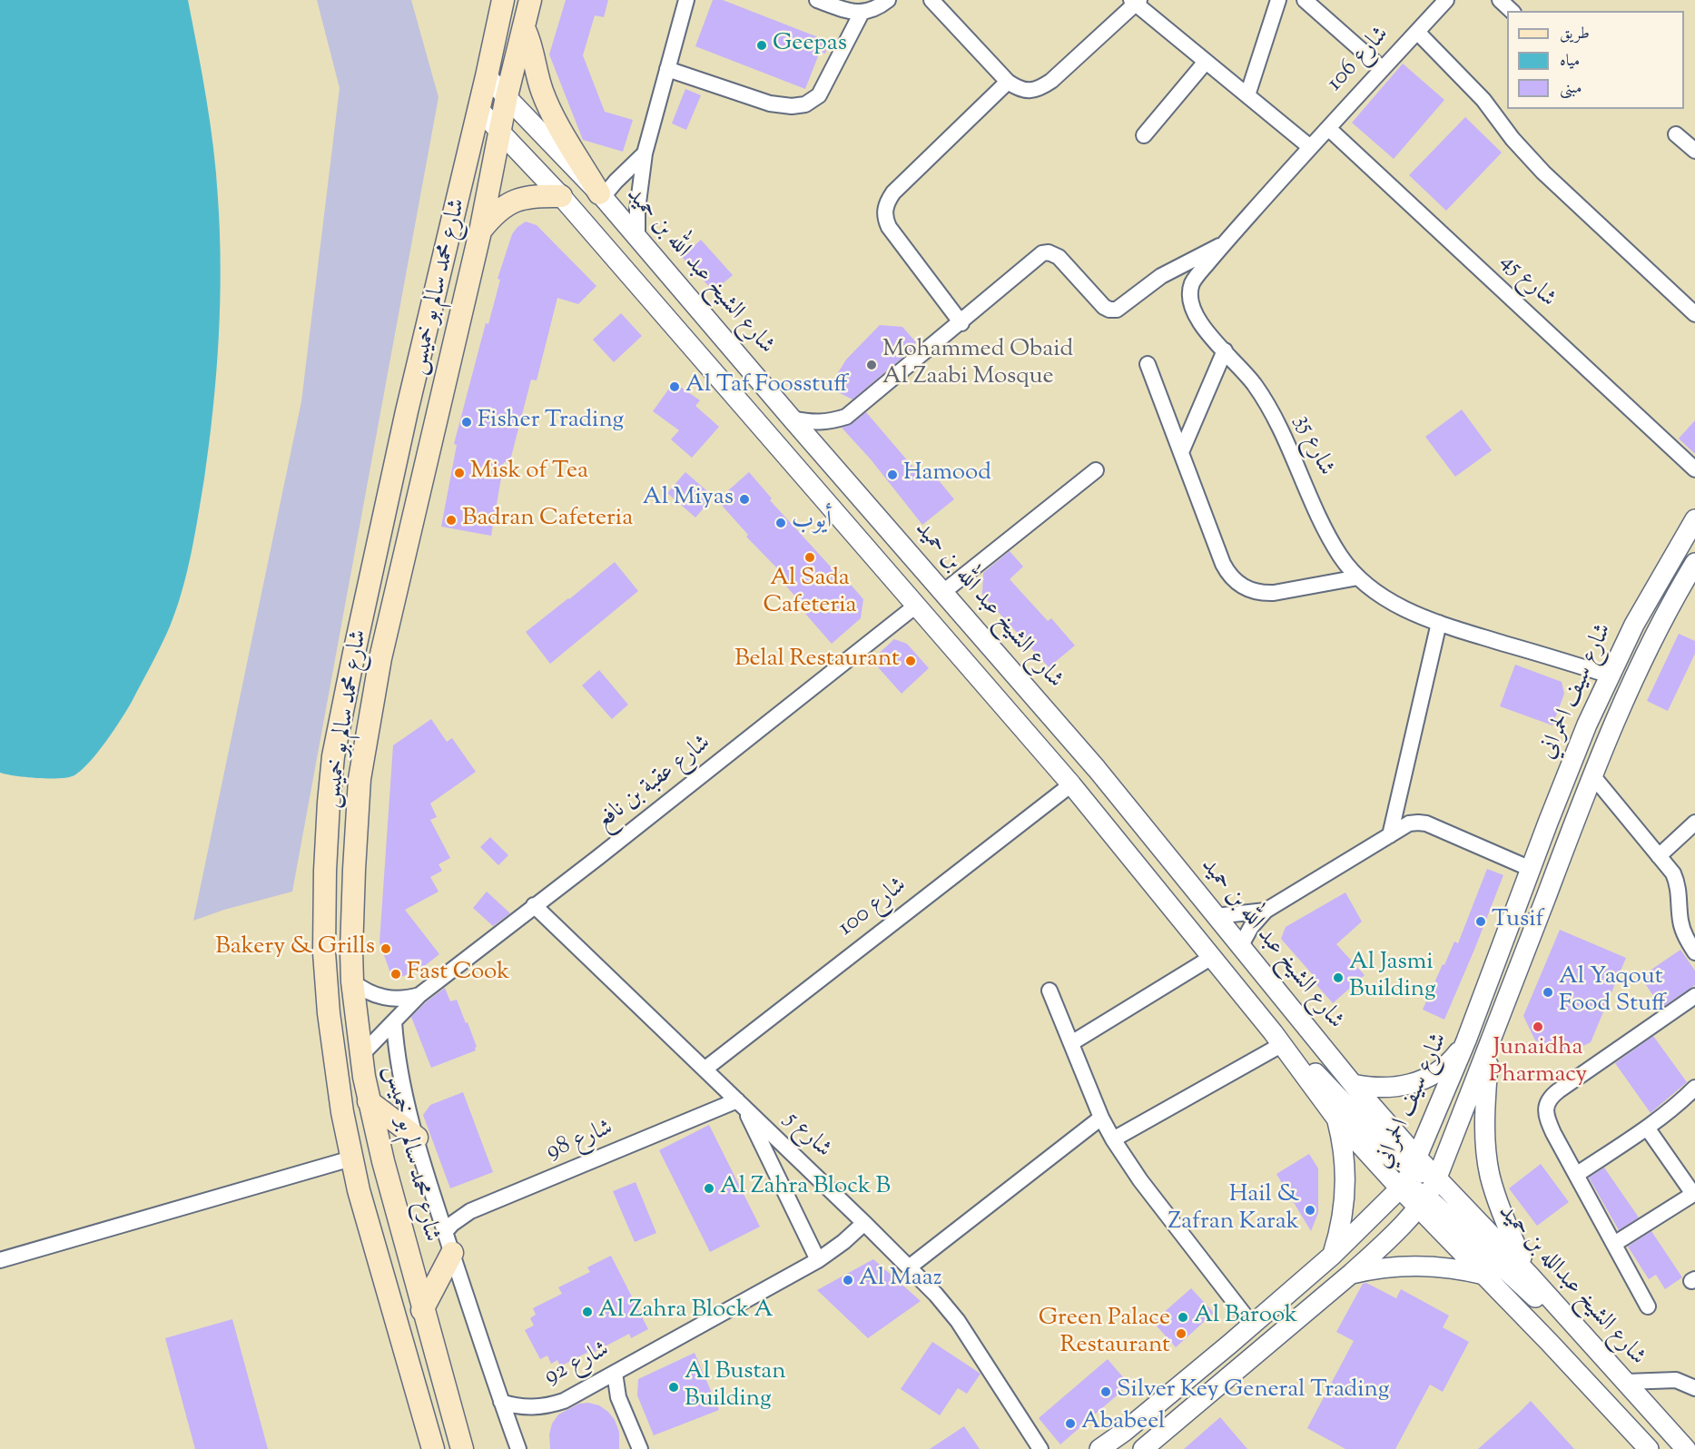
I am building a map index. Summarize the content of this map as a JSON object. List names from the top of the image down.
{
  "streets": {
    "main road": ["شارع محمد سالم بو خميس"],
    "street": [
      "شارع 106",
      "شارع الشيخ عبد الله بن حميد",
      "شارع 45",
      "شارع 35",
      "شارع سيف الحمراني",
      "شارع عقبة بن نافع",
      "شارع 100",
      "شارع 5",
      "شارع 98",
      "شارع الشيخ عبدالله بن حميد",
      "شارع 92"
    ]
  },
  "crossings": [
    ["شارع 106", "شارع 45"],
    ["شارع 106", "شارع 35"],
    ["شارع الشيخ عبد الله بن حميد", "شارع محمد سالم بو خميس"],
    ["شارع الشيخ عبد الله بن حميد", "شارع سيف الحمراني"],
    ["شارع الشيخ عبد الله بن حميد", "شارع الشيخ عبدالله بن حميد"],
    ["شارع 45", "شارع 35"],
    ["شارع محمد سالم بو خميس", "شارع عقبة بن نافع"],
    ["شارع 35", "شارع سيف الحمراني"],
    ["شارع سيف الحمراني", "شارع الشيخ عبدالله بن حميد"],
    ["شارع عقبة بن نافع", "شارع 5"],
    ["شارع 100", "شارع 5"],
    ["شارع 5", "شارع 98"],
    ["شارع 5", "شارع 92"]
  ],
  "places": [
    "Geepas",
    "Mohammed Obaid Al Zaabi Mosque",
    "Al Taf Foosstuff",
    "Fisher Trading",
    "Misk of Tea",
    "Hamood",
    "Al Miyas",
    "Badran Cafeteria",
    "أيوب",
    "Al Sada Cafeteria",
    "Belal Restaurant",
    "Tusif",
    "Bakery & Grills",
    "Fast Cook",
    "Al Jasmi Building",
    "Al Yaqout Food Stuff",
    "Junaidha Pharmacy",
    "Al Zahra Block B",
    "Hail & Zafran Karak",
    "Al Maaz",
    "Al Zahra Block A",
    "Al Barook",
    "Green Palace Restaurant",
    "Al Bustan Building",
    "Silver Key General Trading",
    "Ababeel"
  ],
  "legend": ["طريق", "مياه", "مبنى"]
}
